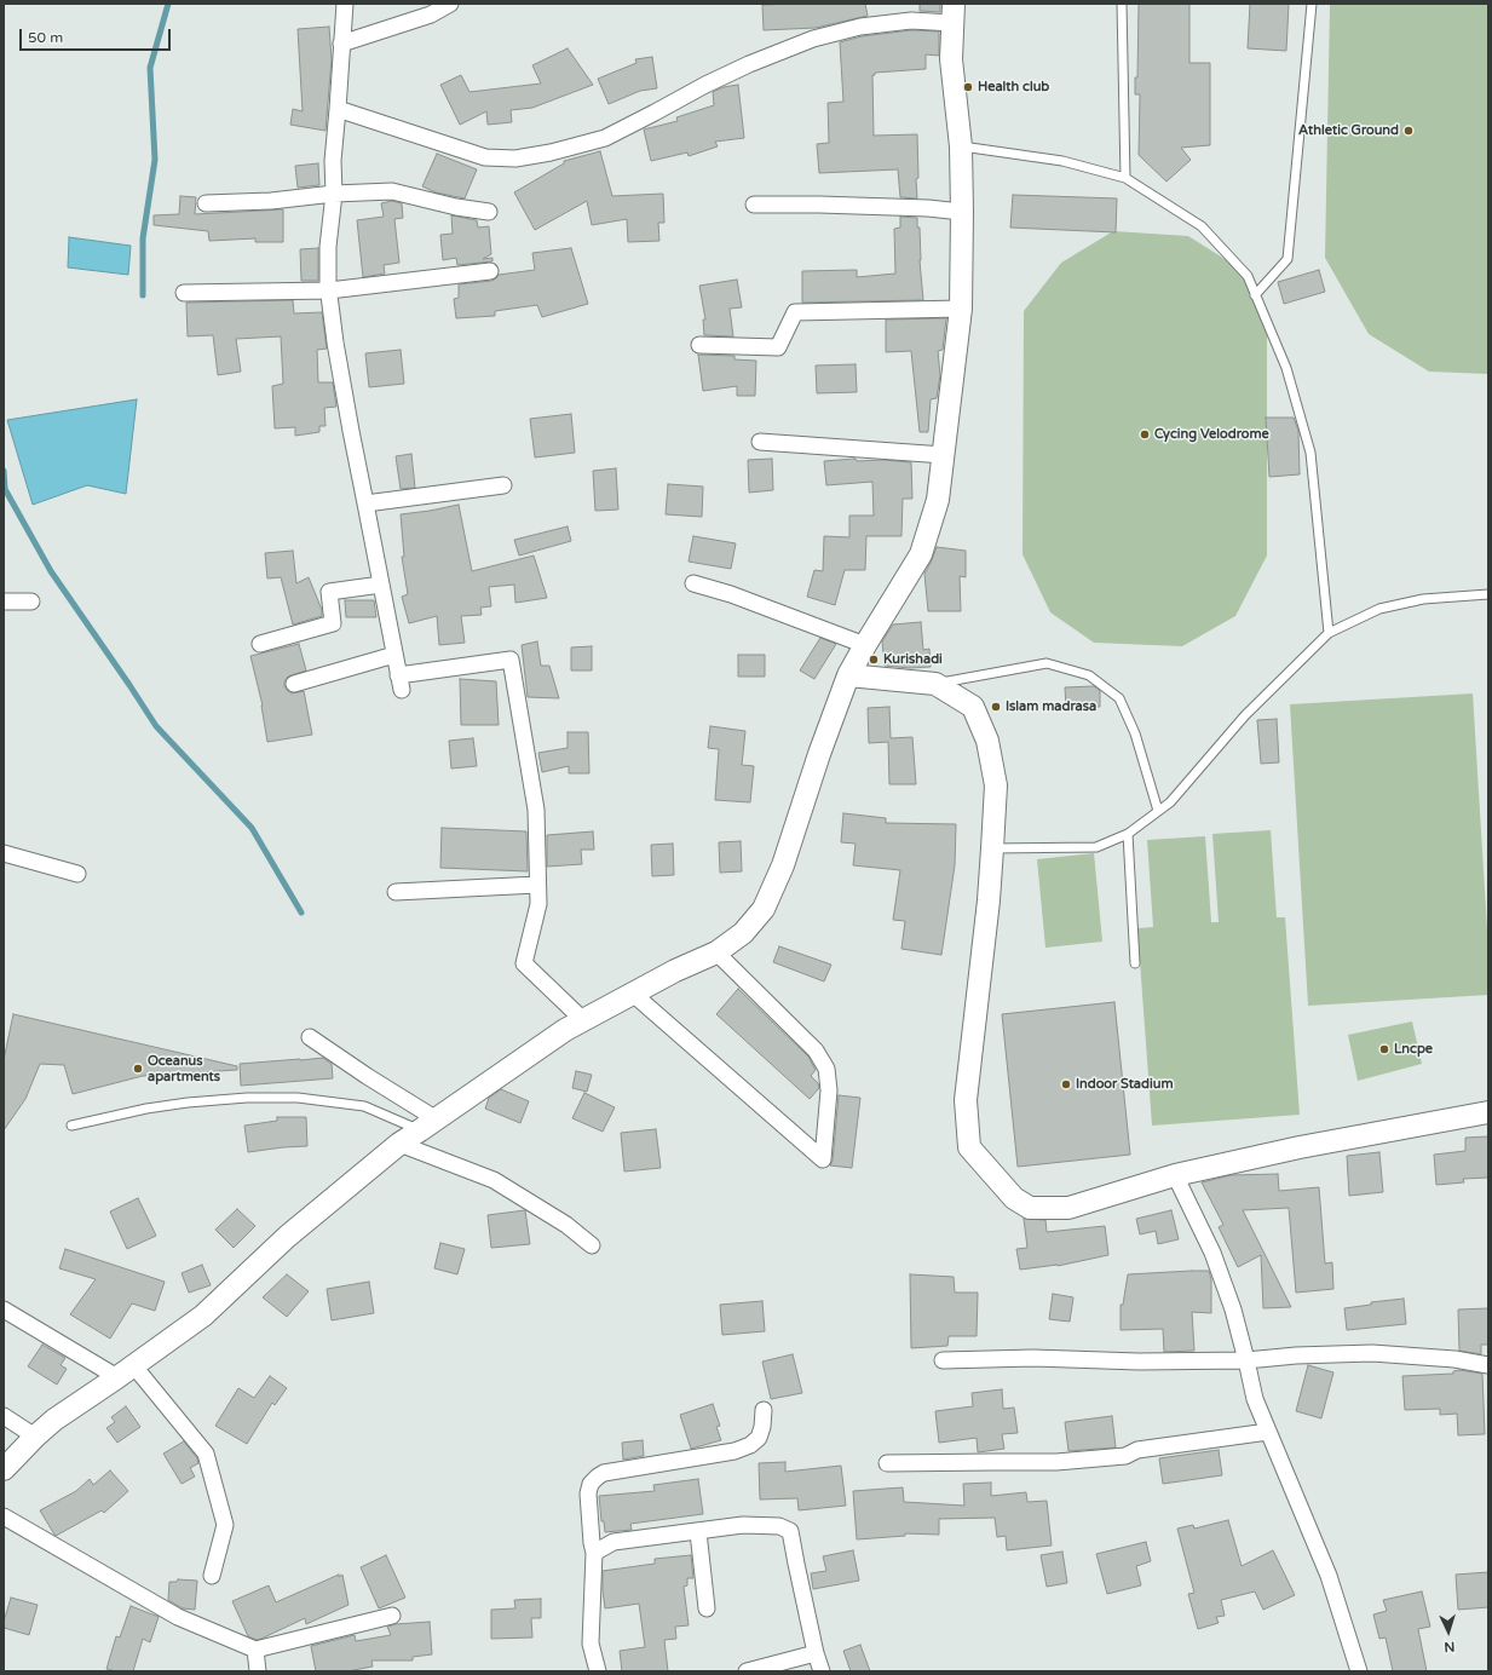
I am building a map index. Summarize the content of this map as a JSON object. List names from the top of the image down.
{
  "places": [
    "Health club",
    "Athletic Ground",
    "Cycing Velodrome",
    "Kurishadi",
    "Islam madrasa",
    "Lncpe",
    "Oceanus apartments",
    "Indoor Stadium"
  ],
  "scale_bar": "50 m",
  "north": "bottom"
}
